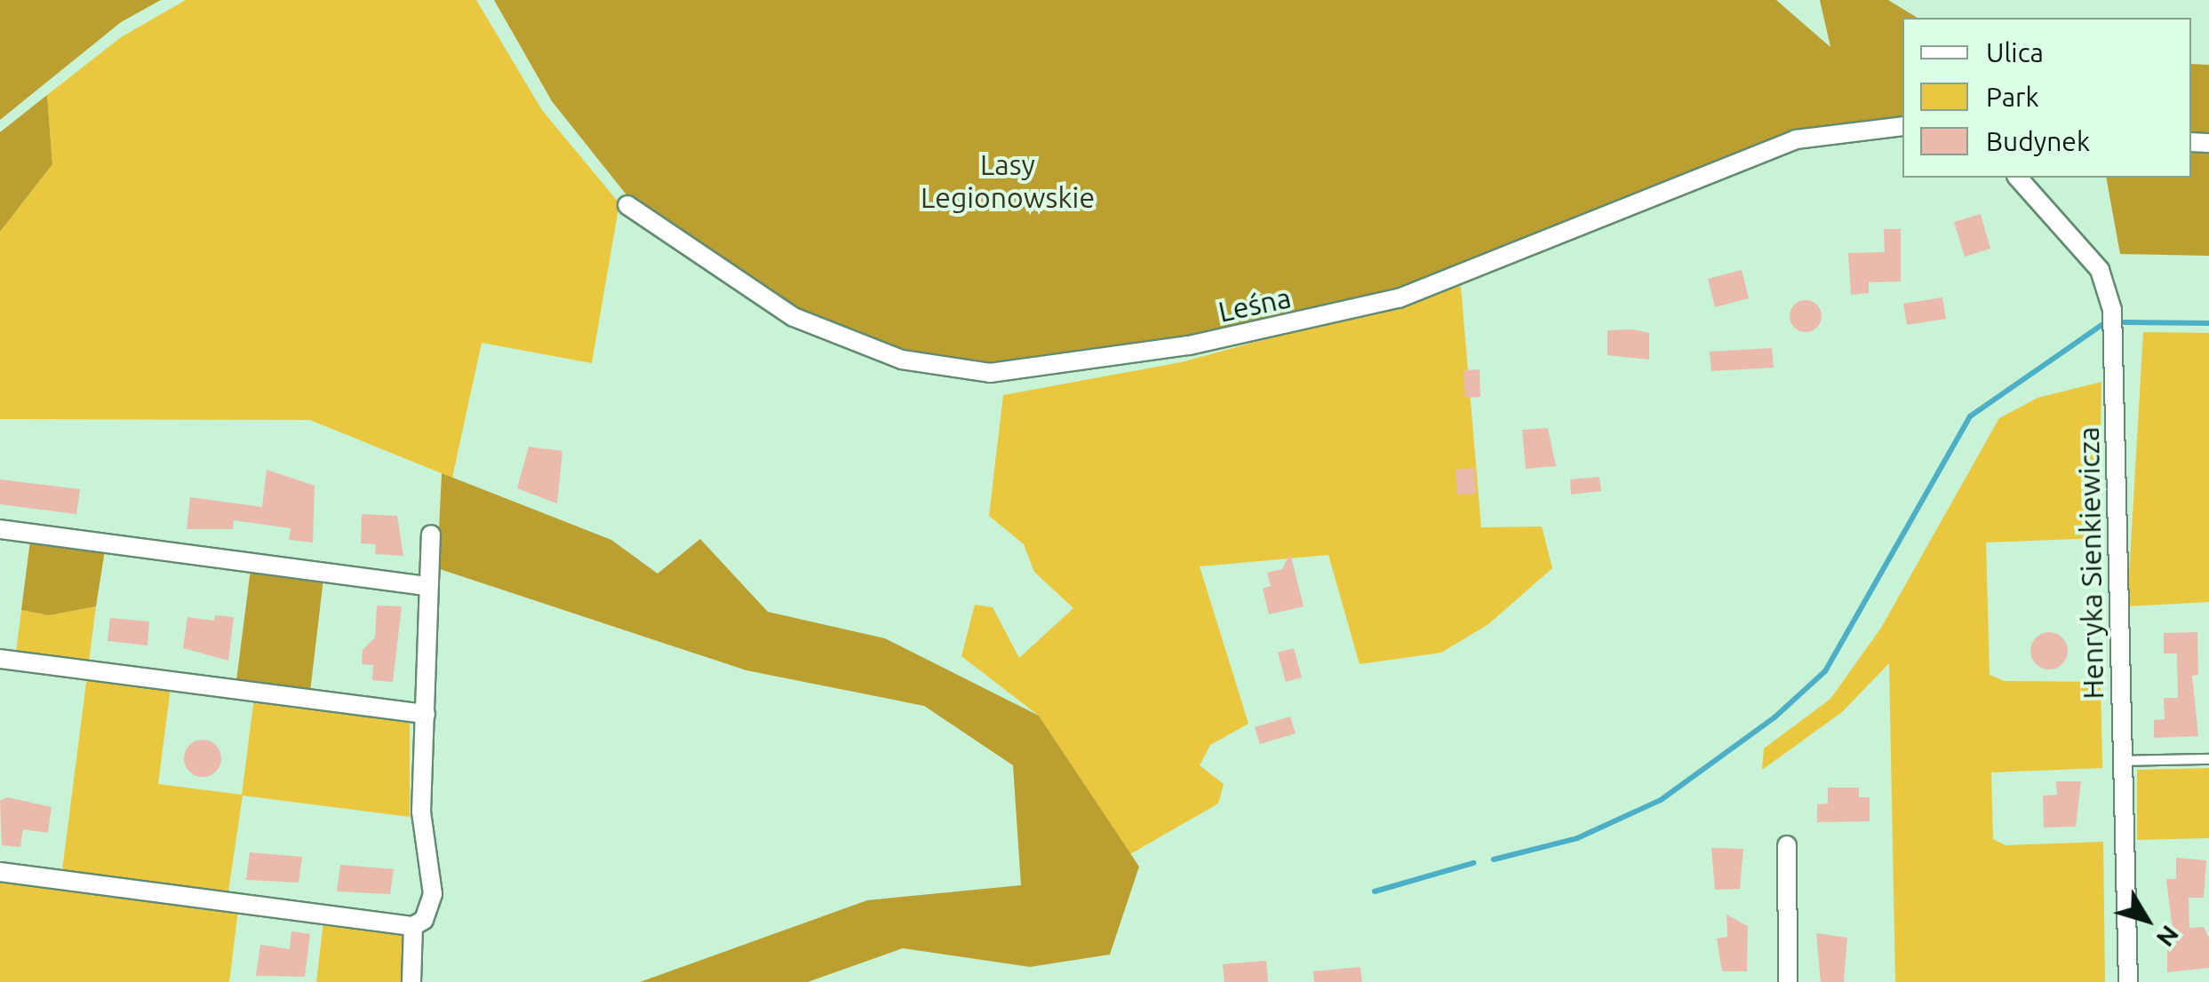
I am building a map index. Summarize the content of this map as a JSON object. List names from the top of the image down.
{
  "streets": {
    "street": ["Leśna", "Henryka Sienkiewicza"]
  },
  "parks": ["Lasy Legionowskie"],
  "legend": ["Ulica", "Park", "Budynek"],
  "north": "bottom right"
}
